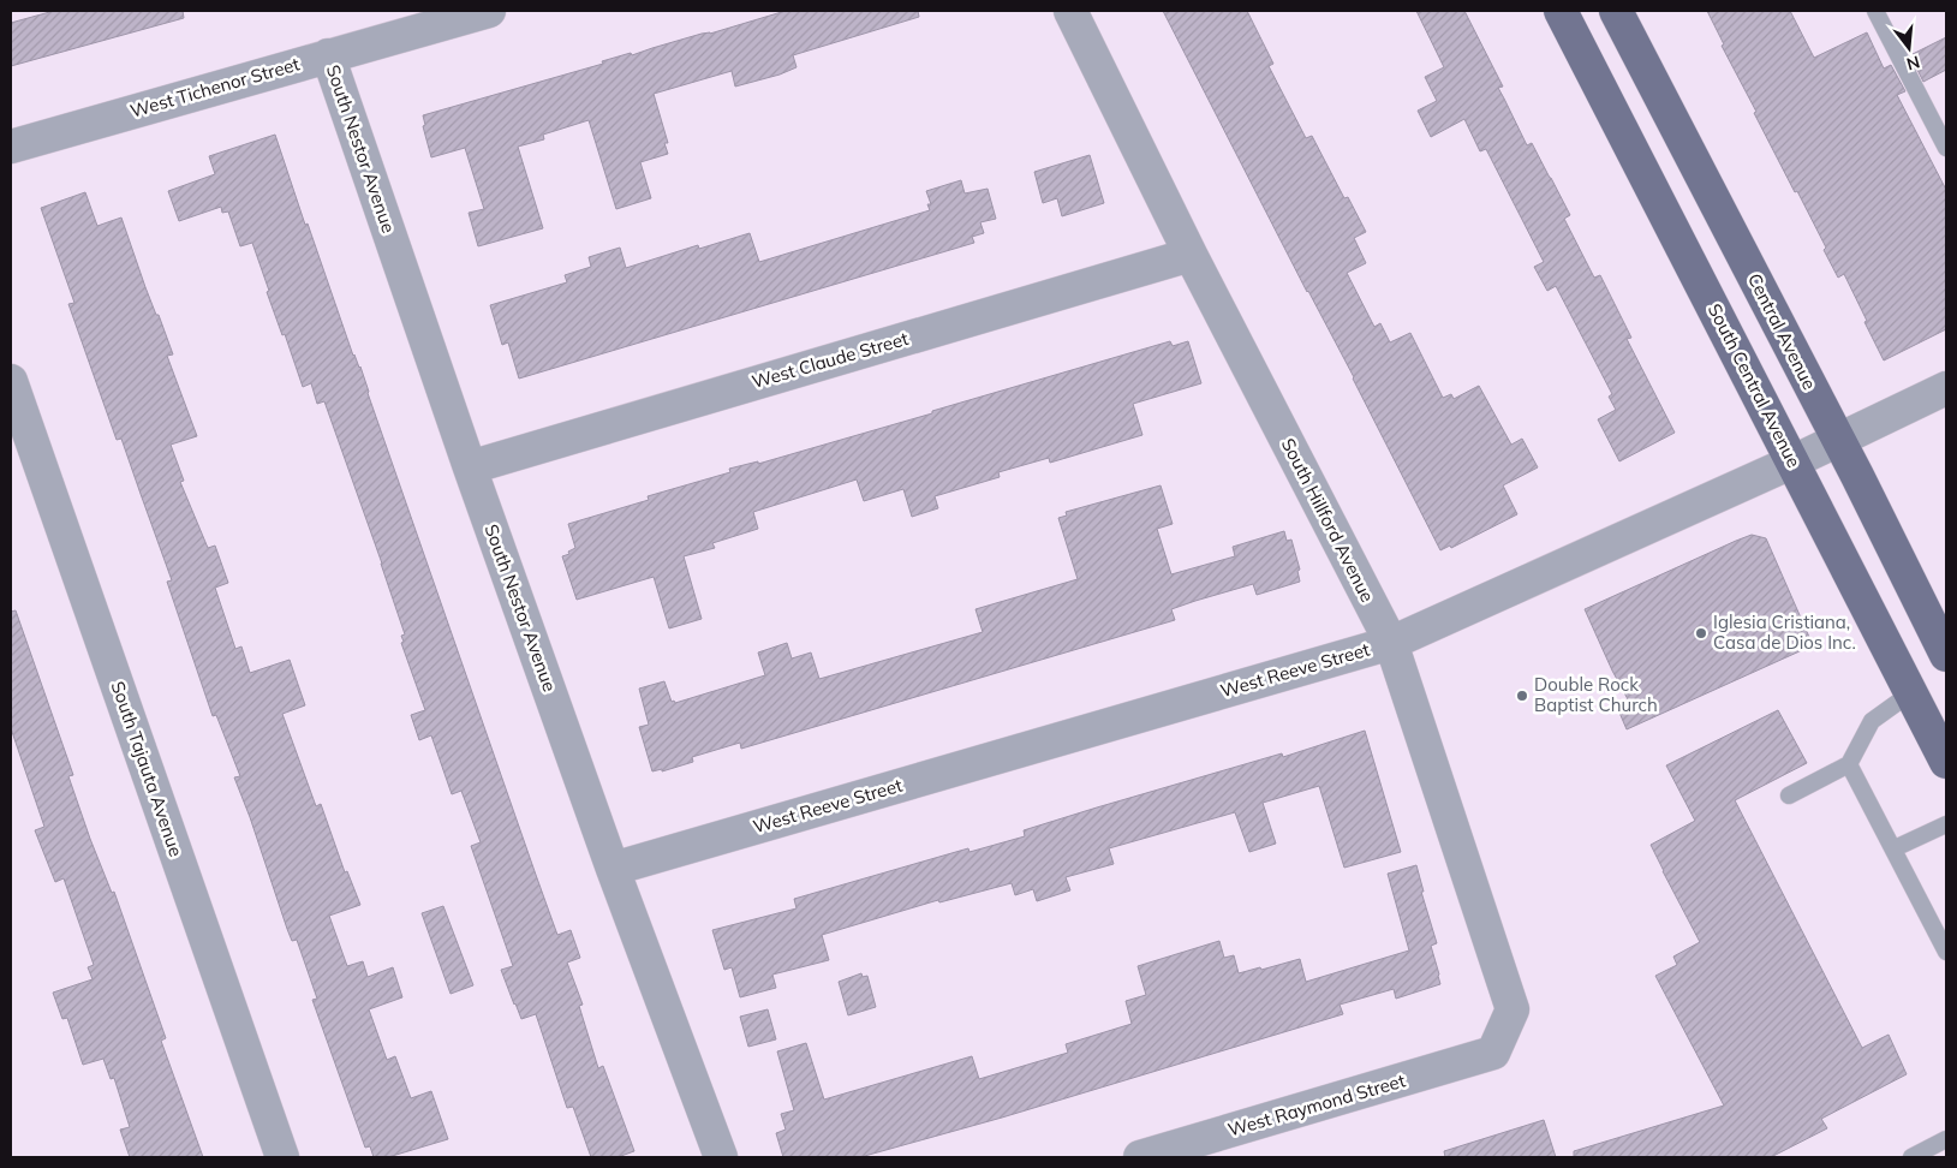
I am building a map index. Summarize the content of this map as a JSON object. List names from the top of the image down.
{
  "streets": {
    "main road": ["Central Avenue", "South Central Avenue"],
    "street": [
      "West Tichenor Street",
      "South Nestor Avenue",
      "West Claude Street",
      "South Hillford Avenue",
      "West Reeve Street",
      "South Tajauta Avenue",
      "West Raymond Street"
    ]
  },
  "crossings": [
    ["West Tichenor Street", "South Nestor Avenue"],
    ["South Nestor Avenue", "West Claude Street"],
    ["South Nestor Avenue", "West Reeve Street"],
    ["Central Avenue", "West Reeve Street"],
    ["West Claude Street", "South Hillford Avenue"],
    ["South Central Avenue", "West Reeve Street"],
    ["South Hillford Avenue", "West Reeve Street"],
    ["South Hillford Avenue", "West Raymond Street"]
  ],
  "places": ["Iglesia Cristiana, Casa de Dios Inc.", "Double Rock Baptist Church"],
  "north": "bottom"
}
